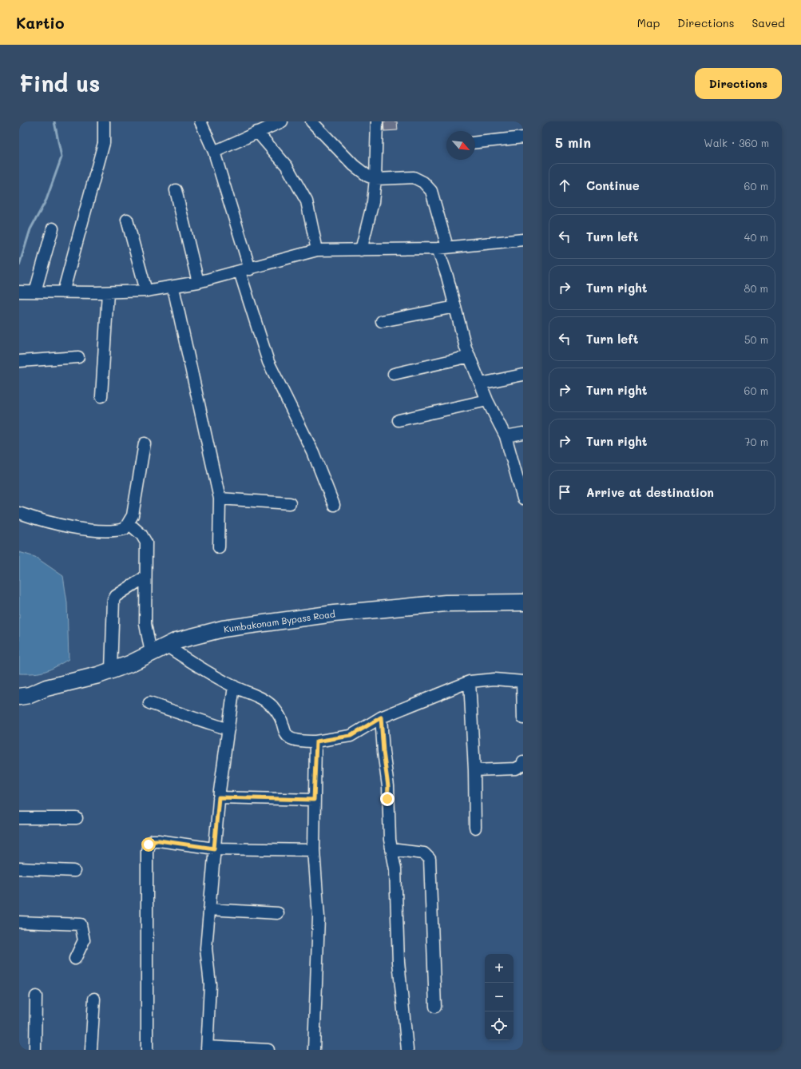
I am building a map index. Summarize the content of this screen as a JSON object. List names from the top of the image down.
{
  "streets": {
    "highway": ["Kumbakonam Bypass Road"]
  },
  "north": "bottom right",
  "page": {
    "header": "Kartio",
    "nav": ["Map", "Directions", "Saved"],
    "buttons": "Directions",
    "title": "Find us",
    "heading": ["5 min", "Walk · 360 m"],
    "list": [
      ["Continue", "60 m"],
      ["Turn left", "40 m"],
      ["Turn right", "80 m"],
      ["Turn left", "50 m"],
      ["Turn right", "60 m"],
      ["Turn right", "70 m"],
      "Arrive at destination"
    ],
    "map_buttons": ["+", "−"]
  }
}
